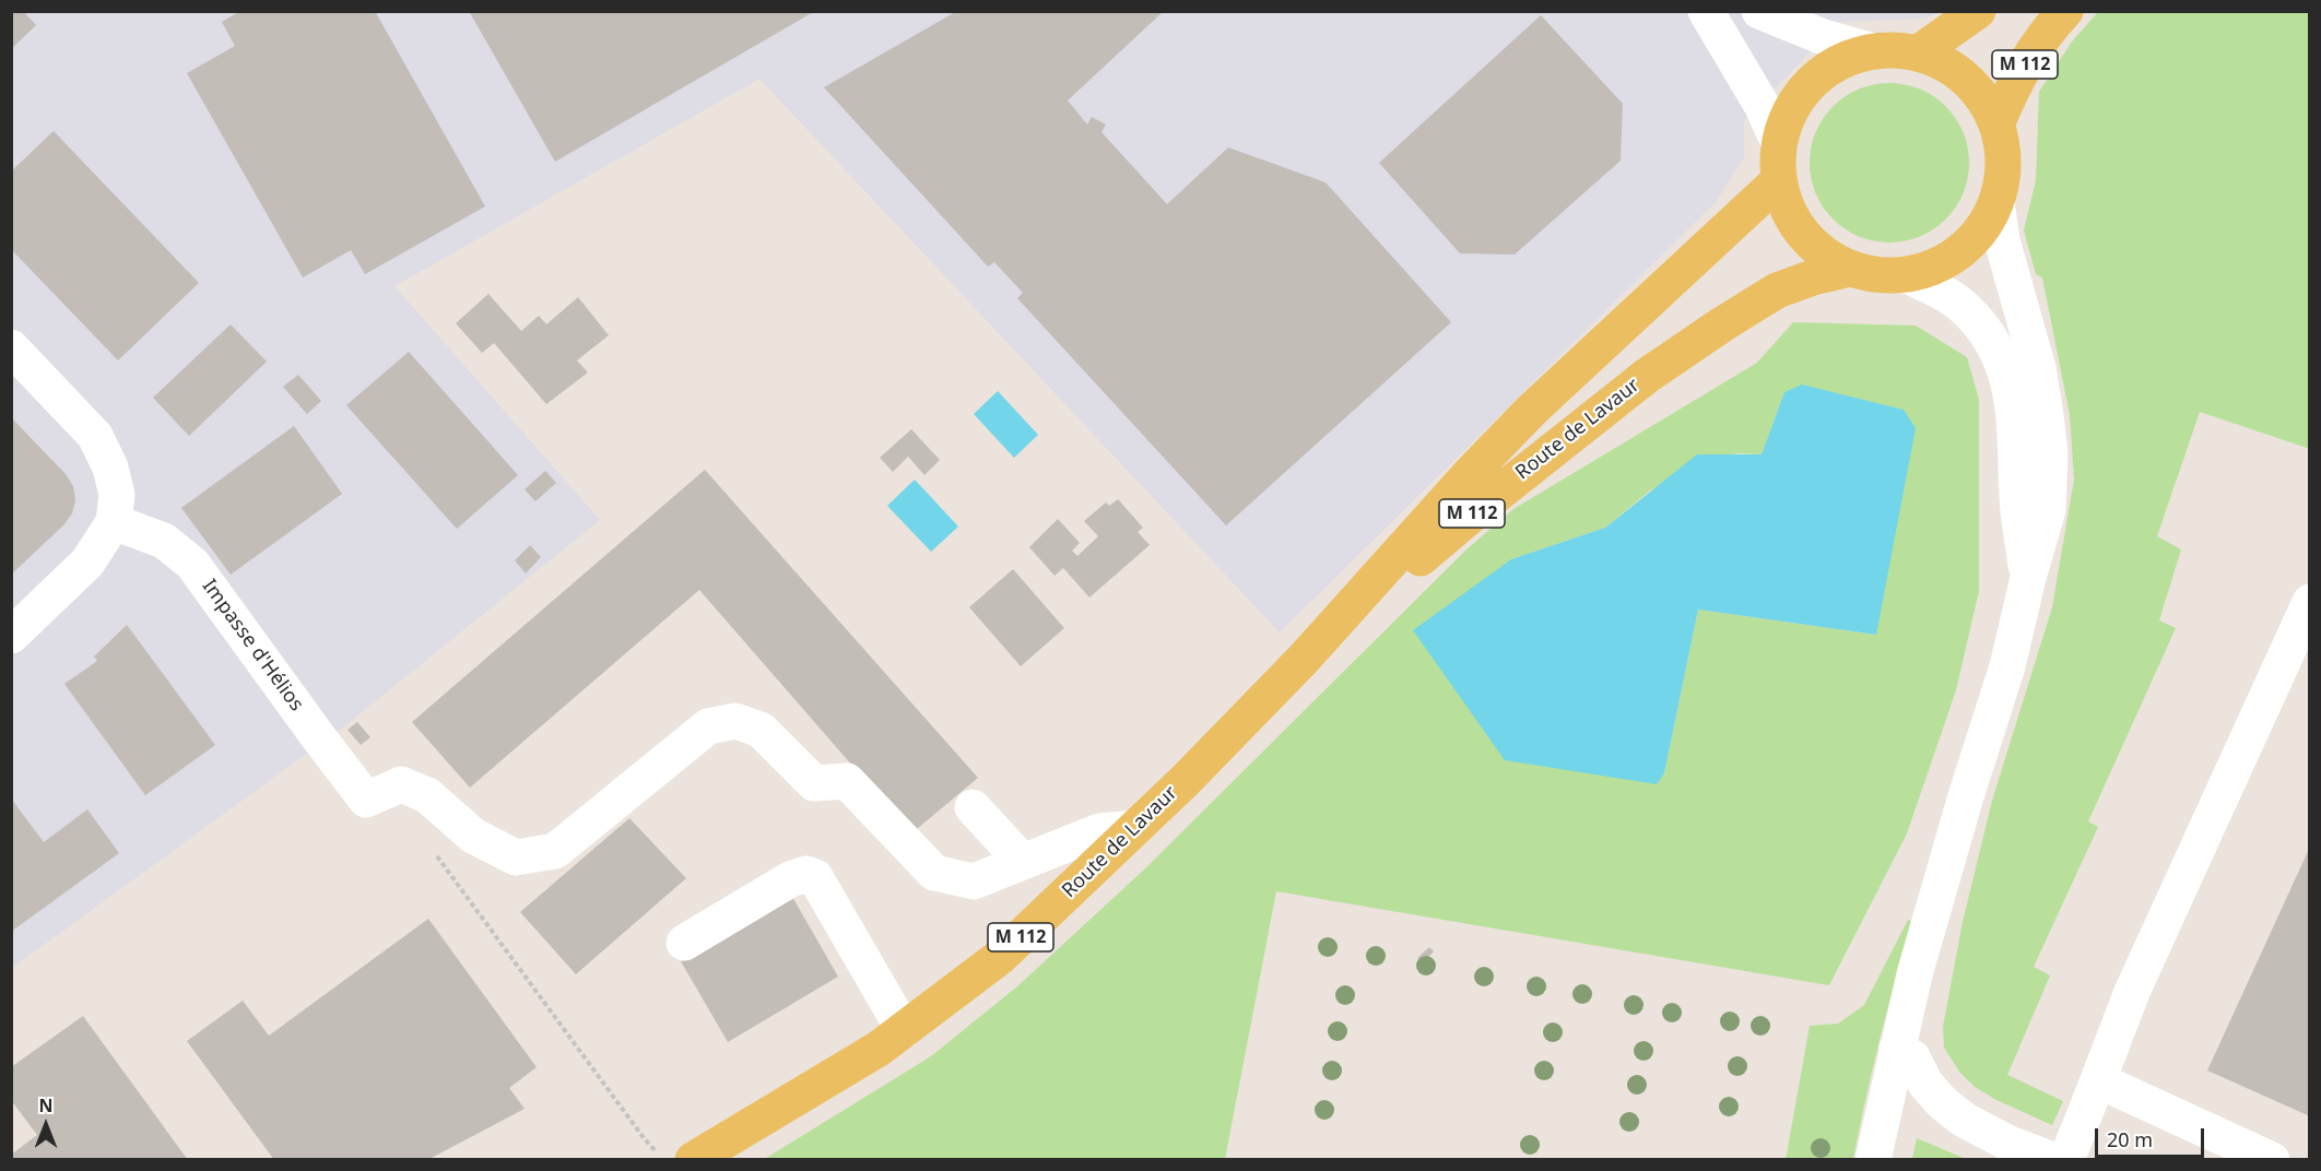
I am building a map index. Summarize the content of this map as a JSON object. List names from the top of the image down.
{
  "streets": {
    "main road": ["M 112", "Route de Lavaur"],
    "street": ["Impasse d'Hélios"]
  },
  "crossings": [
    ["M 112", "Route de Lavaur"]
  ],
  "scale_bar": "20 m",
  "north": "top"
}
